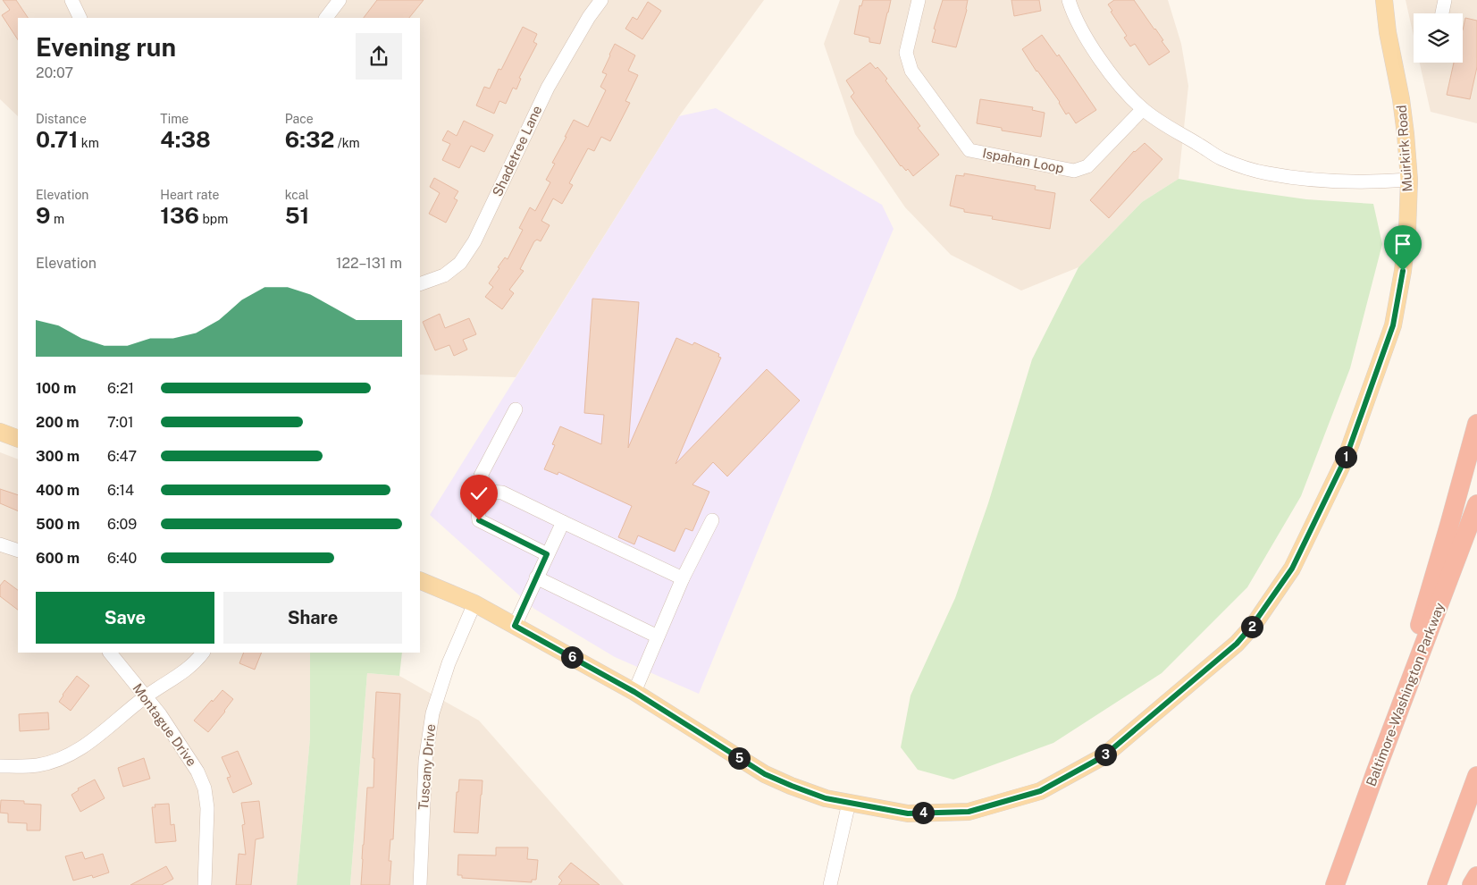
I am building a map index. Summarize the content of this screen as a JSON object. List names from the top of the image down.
{
  "streets": {
    "highway": ["Baltimore-Washington Parkway"],
    "main road": ["Muirkirk Road"],
    "street": [
      "Shadetree Lane",
      "Ispahan Loop",
      "Montague Drive",
      "Tuscany Drive"
    ]
  },
  "crossings": [
    ["Muirkirk Road", "Tuscany Drive"]
  ],
  "page": {
    "heading": ["Evening run", "20:07"],
    "stats": [
      ["Distance", "0.71 km"],
      ["Time", "4:38"],
      ["Pace", "6:32 /km"],
      ["Elevation", "9 m"],
      ["Heart rate", "136 bpm"],
      ["kcal", "51"]
    ],
    "chart": ["Elevation", "122–131 m"],
    "list": [
      {
        "name": "100 m",
        "note": "6:21"
      },
      {
        "name": "200 m",
        "note": "7:01"
      },
      {
        "name": "300 m",
        "note": "6:47"
      },
      {
        "name": "400 m",
        "note": "6:14"
      },
      {
        "name": "500 m",
        "note": "6:09"
      },
      {
        "name": "600 m",
        "note": "6:40"
      }
    ],
    "pins": [
      "1",
      "2",
      "6",
      "3",
      "5",
      "4"
    ],
    "buttons": ["Save", "Share"]
  }
}
